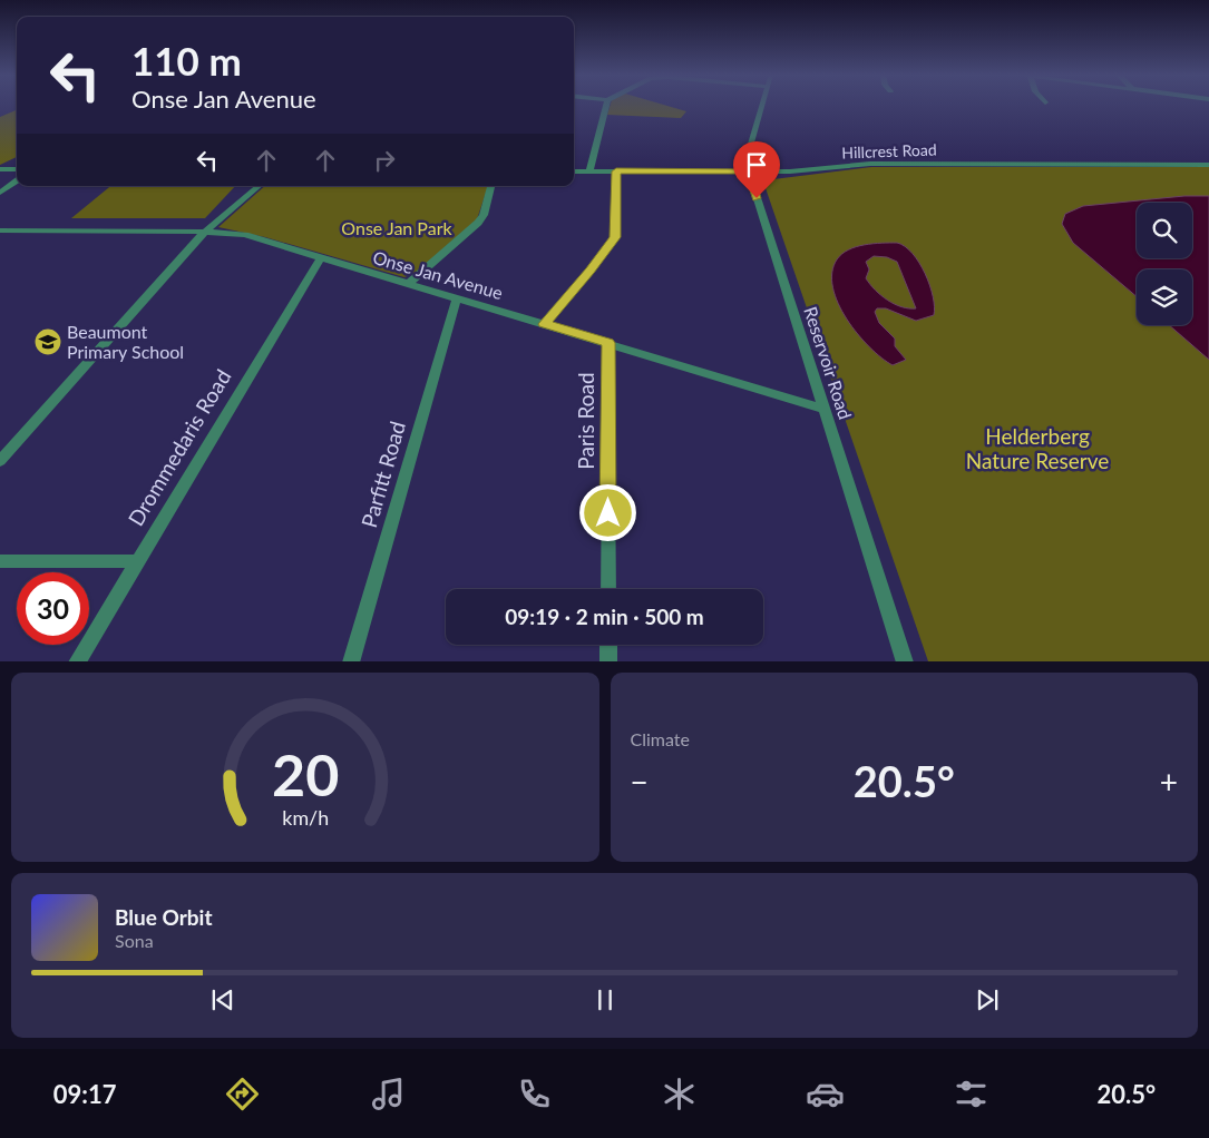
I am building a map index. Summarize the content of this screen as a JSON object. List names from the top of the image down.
{
  "streets": {
    "street": [
      "Hillcrest Road",
      "Onse Jan Avenue",
      "Reservoir Road",
      "Paris Road",
      "Drommedaris Road",
      "Parfitt Road"
    ]
  },
  "crossings": [
    ["Hillcrest Road", "Reservoir Road"],
    ["Onse Jan Avenue", "Reservoir Road"],
    ["Onse Jan Avenue", "Paris Road"],
    ["Onse Jan Avenue", "Drommedaris Road"],
    ["Onse Jan Avenue", "Parfitt Road"]
  ],
  "parks": ["Onse Jan Park", "Helderberg Nature Reserve"],
  "places": {
    "school or university": ["Beaumont Primary School"]
  },
  "page": {
    "turn": ["110 m", "Onse Jan Avenue"],
    "limit": "30",
    "trip": "09:19 · 2 min · 500 m",
    "tile": "Climate",
    "heat": ["−", "20.5°", "+"],
    "song": ["Blue Orbit", "Sona"],
    "tabs": ["09:17", "20.5°"],
    "gauge": ["20", "km/h"]
  }
}
